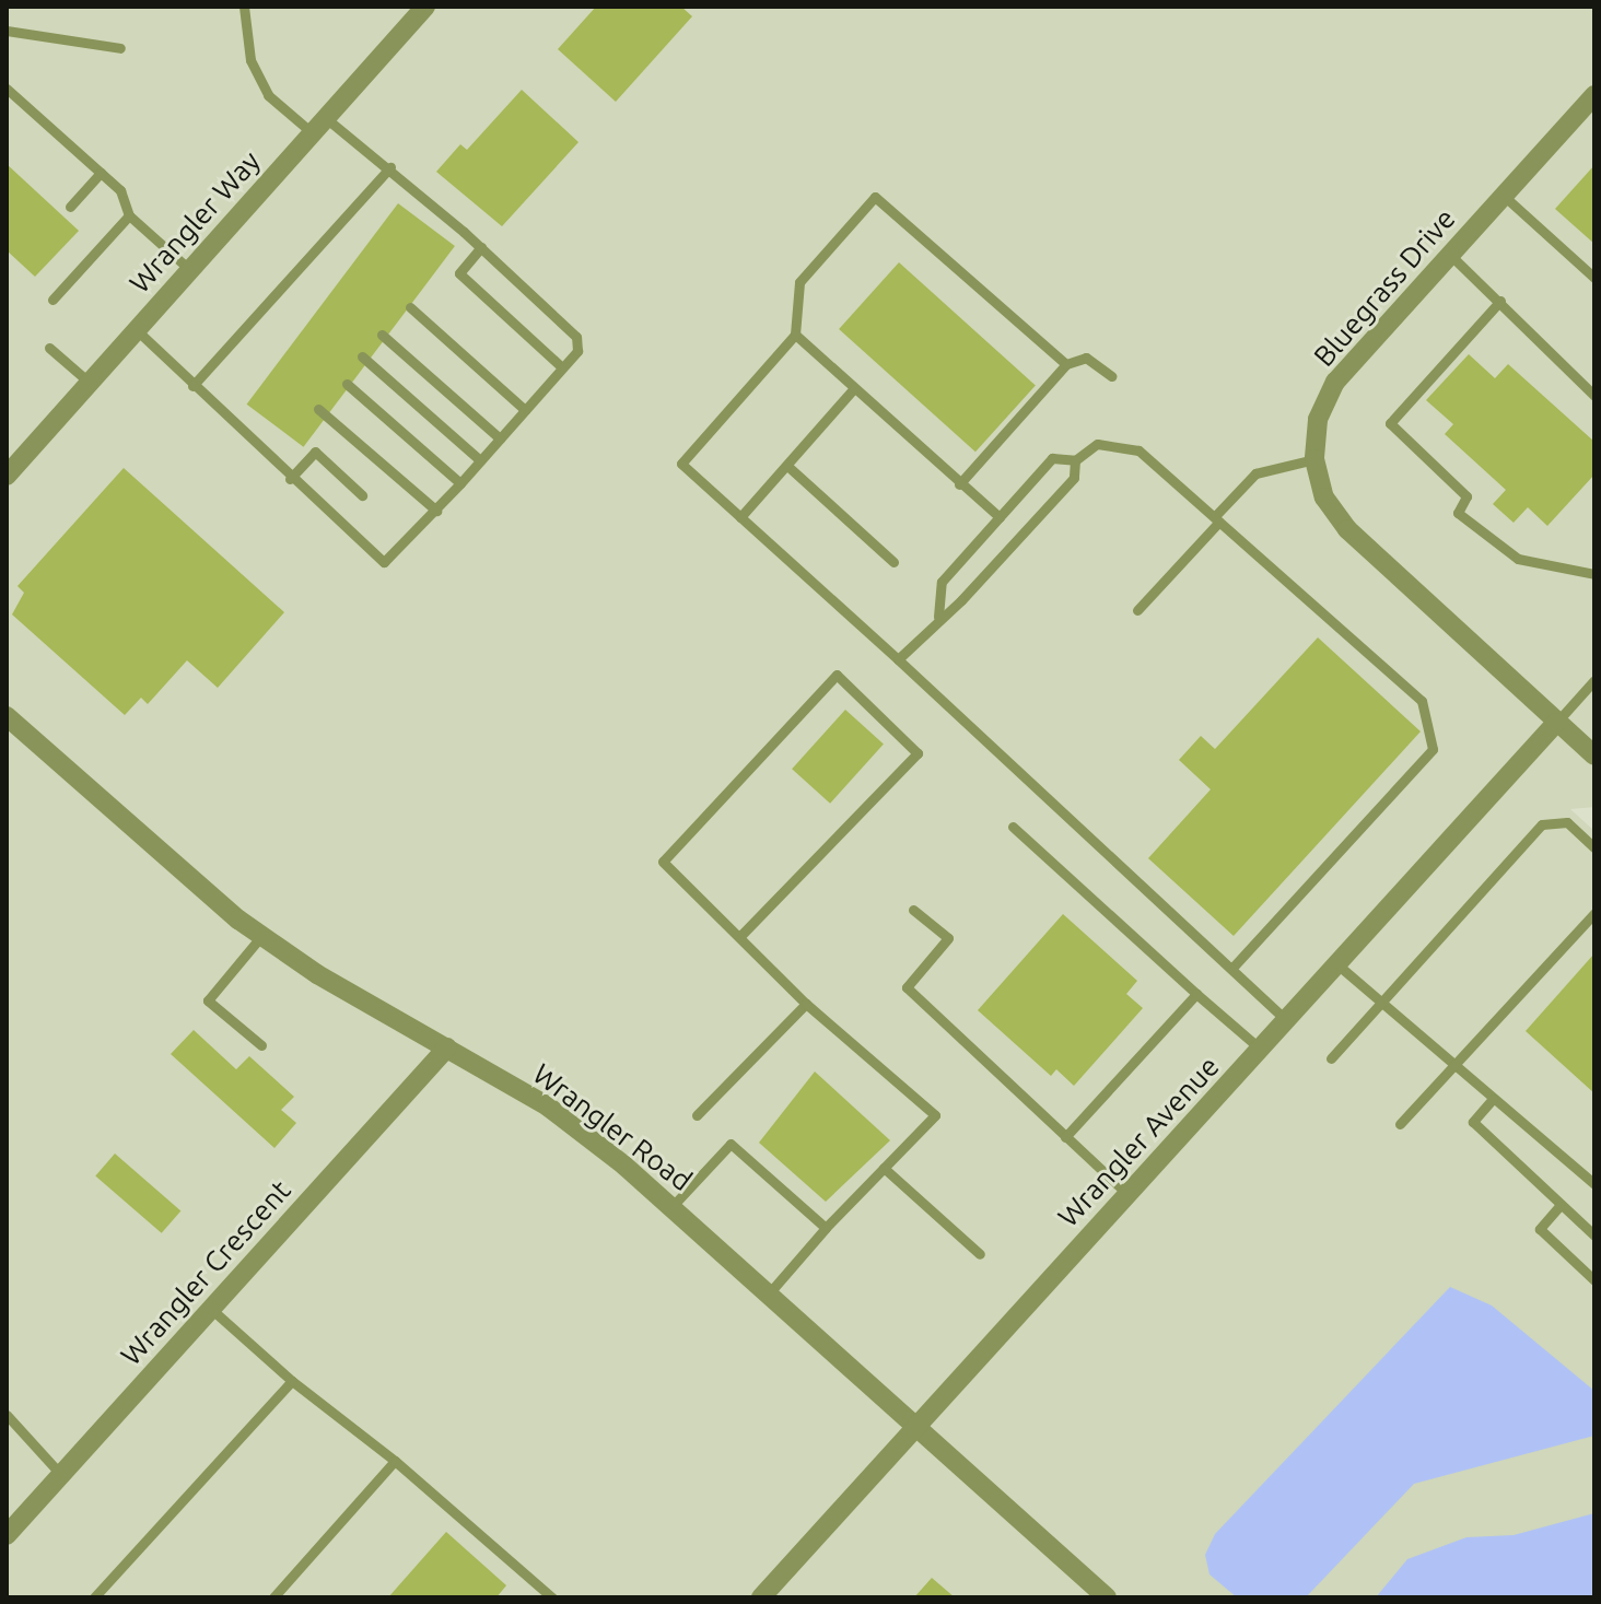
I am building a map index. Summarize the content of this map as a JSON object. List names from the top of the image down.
{
  "streets": {
    "street": [
      "Wrangler Way",
      "Bluegrass Drive",
      "Wrangler Road",
      "Wrangler Avenue",
      "Wrangler Crescent"
    ]
  },
  "crossings": [
    ["Bluegrass Drive", "Wrangler Avenue"],
    ["Wrangler Road", "Wrangler Avenue"],
    ["Wrangler Road", "Wrangler Crescent"]
  ]
}
